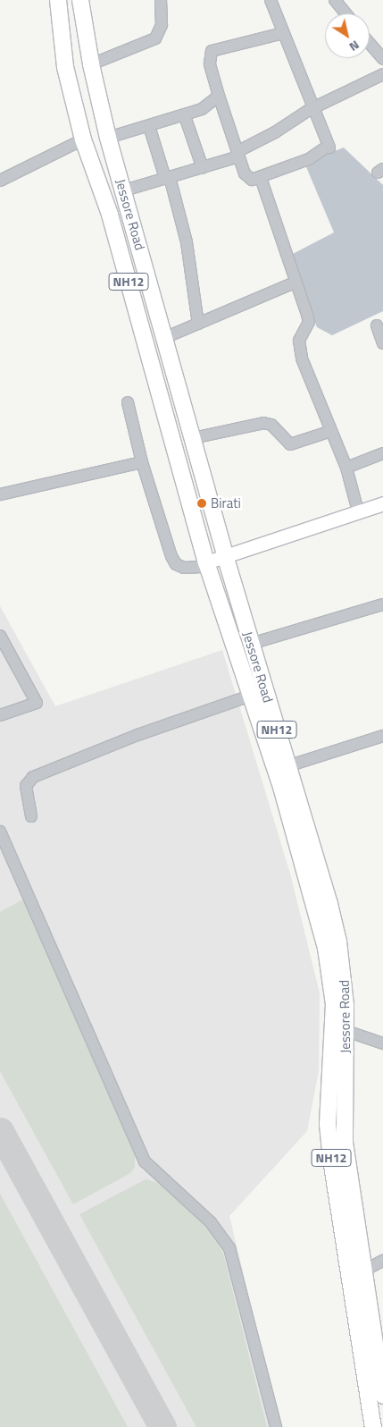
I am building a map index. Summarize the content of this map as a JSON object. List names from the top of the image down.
{
  "streets": {
    "highway": ["Jessore Road", "NH12"]
  },
  "places": ["Birati"],
  "north": "bottom right"
}
